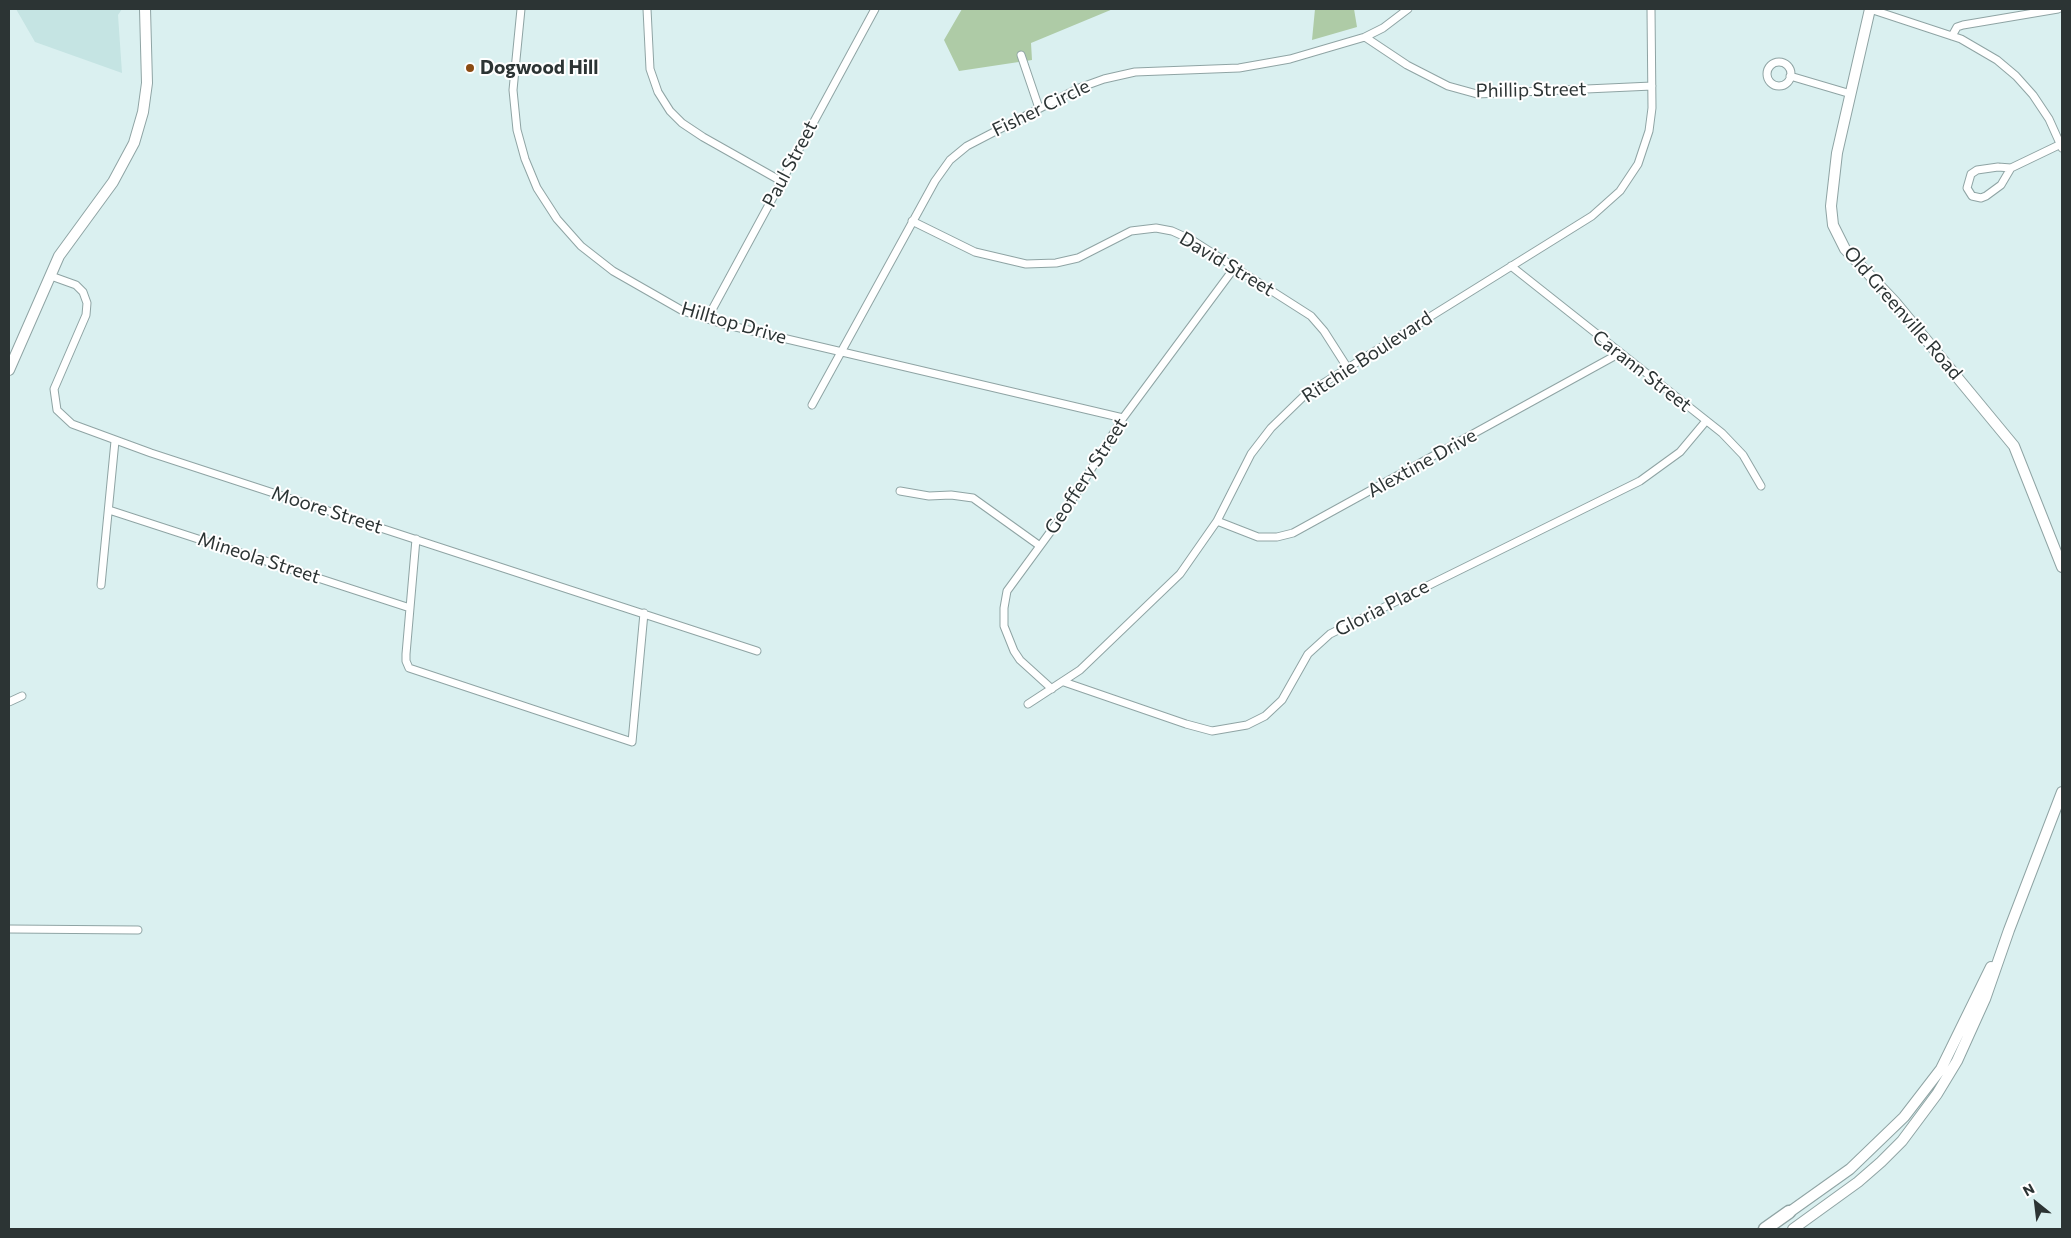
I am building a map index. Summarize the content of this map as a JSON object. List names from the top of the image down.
{
  "streets": {
    "main road": ["Old Greenville Road"],
    "street": [
      "Phillip Street",
      "Fisher Circle",
      "Paul Street",
      "David Street",
      "Hilltop Drive",
      "Ritchie Boulevard",
      "Carann Street",
      "Alextine Drive",
      "Geoffery Street",
      "Moore Street",
      "Mineola Street",
      "Gloria Place"
    ]
  },
  "crossings": [
    ["Phillip Street", "Fisher Circle"],
    ["Phillip Street", "Ritchie Boulevard"],
    ["Fisher Circle", "David Street"],
    ["Fisher Circle", "Hilltop Drive"],
    ["Paul Street", "Hilltop Drive"],
    ["David Street", "Ritchie Boulevard"],
    ["David Street", "Geoffery Street"],
    ["Hilltop Drive", "Geoffery Street"],
    ["Ritchie Boulevard", "Carann Street"],
    ["Ritchie Boulevard", "Alextine Drive"],
    ["Ritchie Boulevard", "Geoffery Street"],
    ["Ritchie Boulevard", "Gloria Place"],
    ["Carann Street", "Alextine Drive"],
    ["Carann Street", "Gloria Place"]
  ],
  "places": ["Dogwood Hill"],
  "north": "top left"
}
